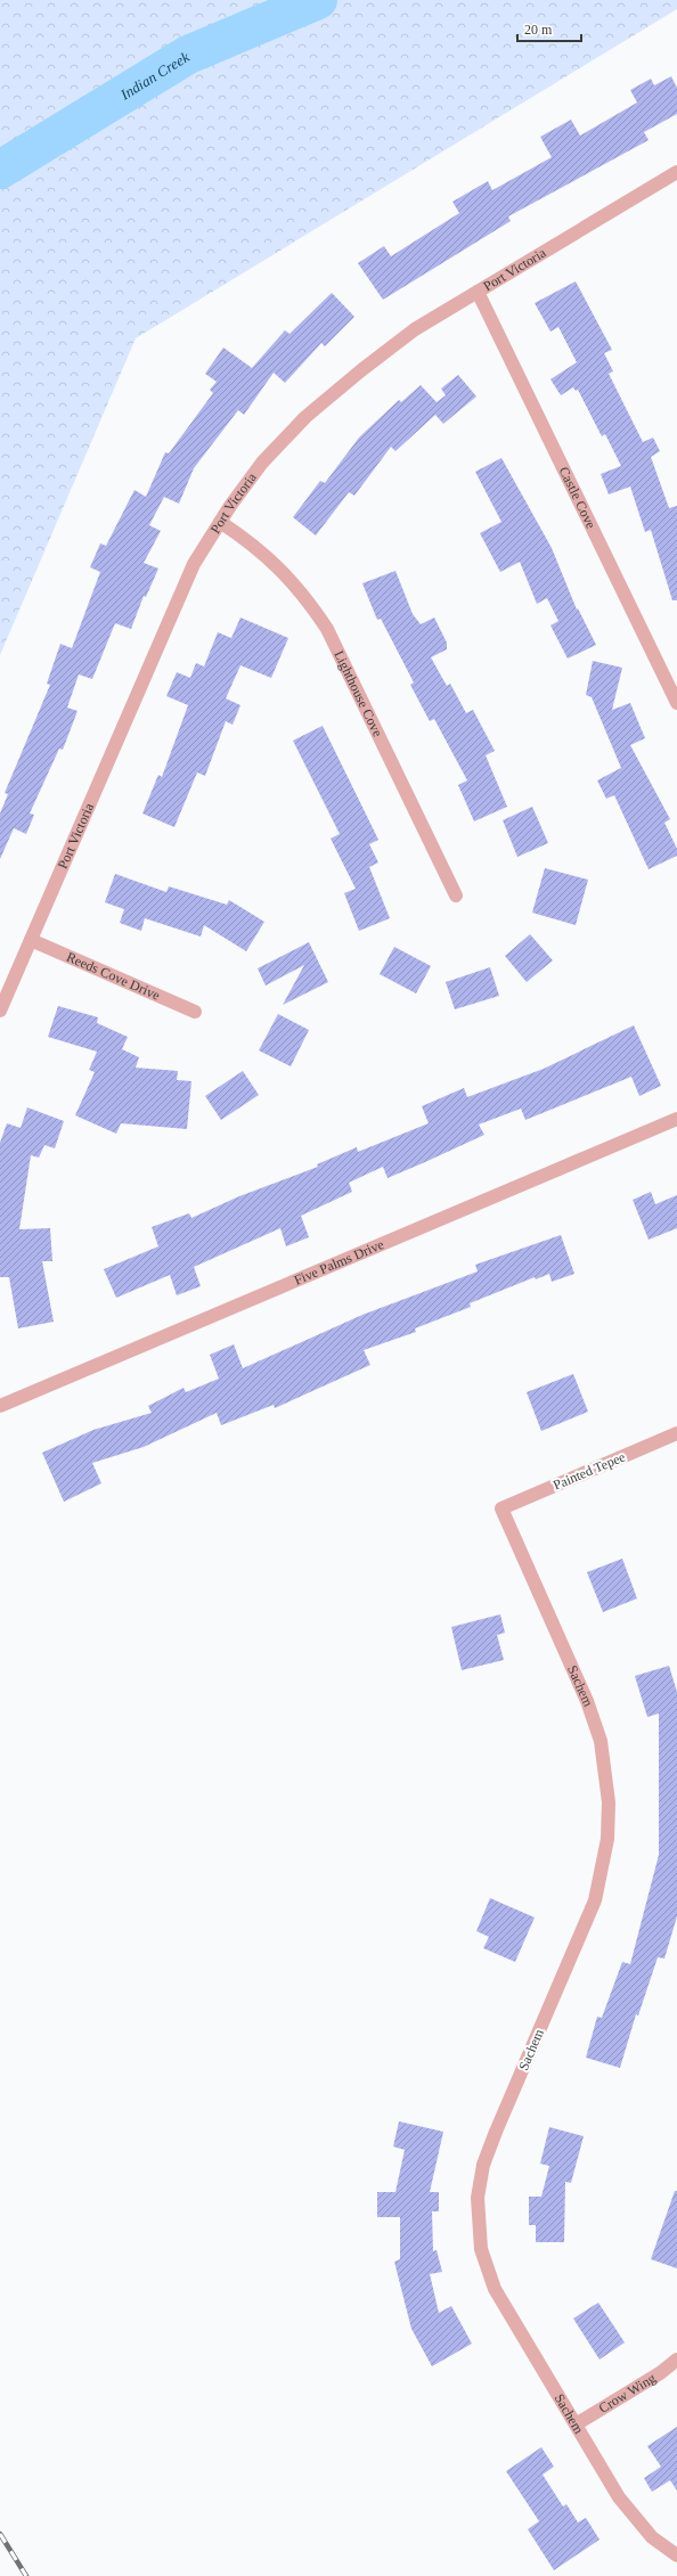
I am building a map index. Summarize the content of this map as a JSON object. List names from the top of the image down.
{
  "streets": {
    "street": [
      "Port Victoria",
      "Castle Cove",
      "Lighthouse Cove",
      "Reeds Cove Drive",
      "Five Palms Drive",
      "Painted Tepee",
      "Sachem",
      "Crow Wing"
    ]
  },
  "crossings": [
    ["Port Victoria", "Castle Cove"],
    ["Port Victoria", "Lighthouse Cove"],
    ["Port Victoria", "Reeds Cove Drive"],
    ["Painted Tepee", "Sachem"],
    ["Sachem", "Crow Wing"]
  ],
  "water": ["Indian Creek"],
  "scale_bar": "20 m"
}
